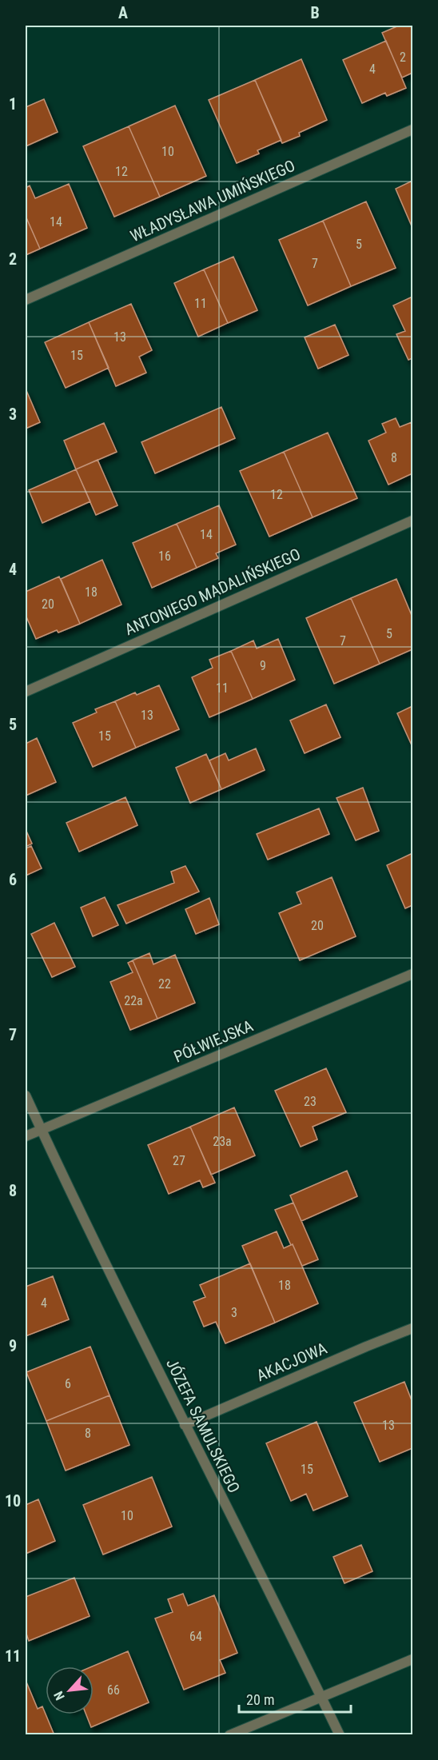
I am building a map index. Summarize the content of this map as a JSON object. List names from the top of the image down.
{
  "streets": {
    "street": [
      "WŁADYSŁAWA UMIŃSKIEGO",
      "ANTONIEGO MADALIŃSKIEGO",
      "PÓŁWIEJSKA",
      "AKACJOWA",
      "JÓZEFA SAMULSKIEGO"
    ]
  },
  "crossings": [
    ["PÓŁWIEJSKA", "JÓZEFA SAMULSKIEGO"],
    ["AKACJOWA", "JÓZEFA SAMULSKIEGO"]
  ],
  "house_numbers": [
    "2",
    "4",
    "10",
    "12",
    "14",
    "5",
    "7",
    "11",
    "13",
    "15",
    "8",
    "12",
    "14",
    "16",
    "18",
    "20",
    "5",
    "7",
    "9",
    "11",
    "13",
    "15",
    "20",
    "22",
    "22a",
    "23",
    "23a",
    "27",
    "18",
    "4",
    "3",
    "6",
    "13",
    "8",
    "15",
    "10",
    "64",
    "66"
  ],
  "scale_bar": "20 m",
  "north": "bottom left",
  "grid": {
    "columns": ["A", "B"],
    "rows": [
      "1",
      "2",
      "3",
      "4",
      "5",
      "6",
      "7",
      "8",
      "9",
      "10",
      "11"
    ]
  }
}
